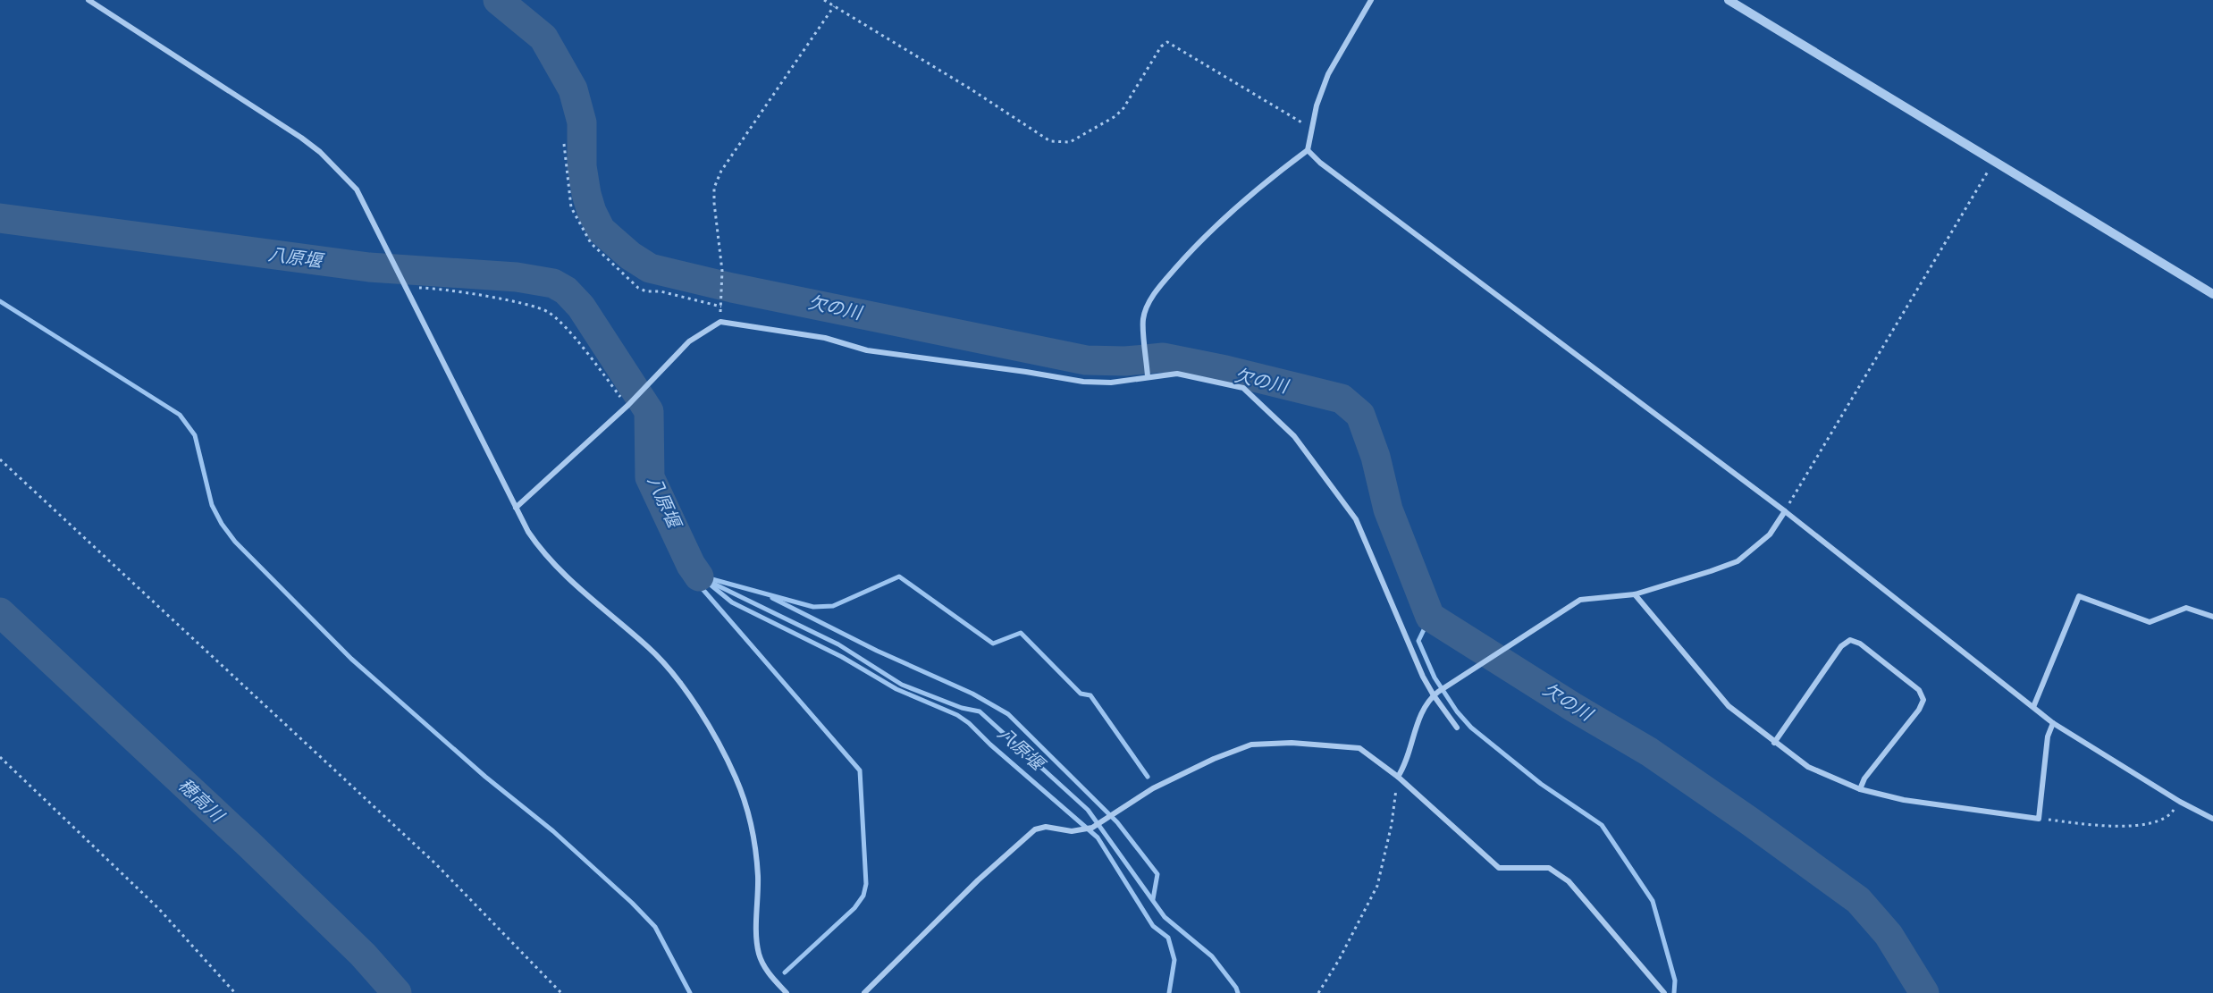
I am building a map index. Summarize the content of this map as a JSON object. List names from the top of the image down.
{
  "water": ["八原堰", "欠の川", "穂高川"]
}
